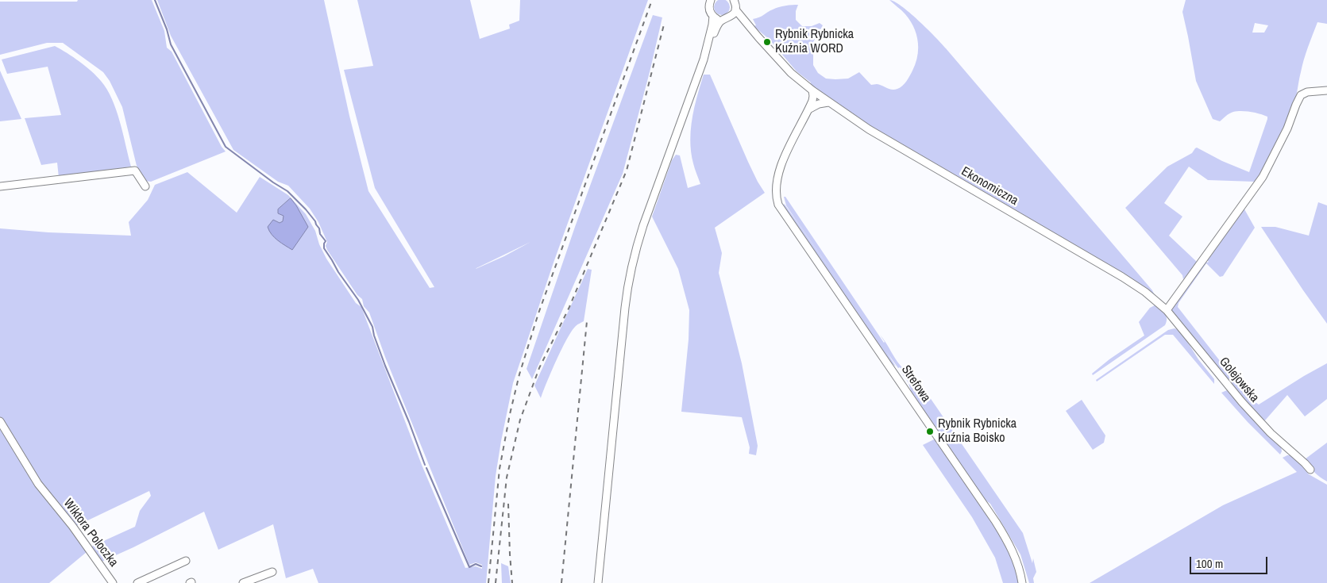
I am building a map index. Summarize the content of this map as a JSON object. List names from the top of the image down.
{
  "streets": {
    "street": [
      "Ekonomiczna",
      "Golejowska",
      "Strefowa",
      "Wiktora Poloczka"
    ]
  },
  "crossings": [
    ["Ekonomiczna", "Golejowska"]
  ],
  "places": ["Rybnik Rybnicka Kuźnia WORD", "Rybnik Rybnicka Kuźnia Boisko"],
  "scale_bar": "100 m"
}
